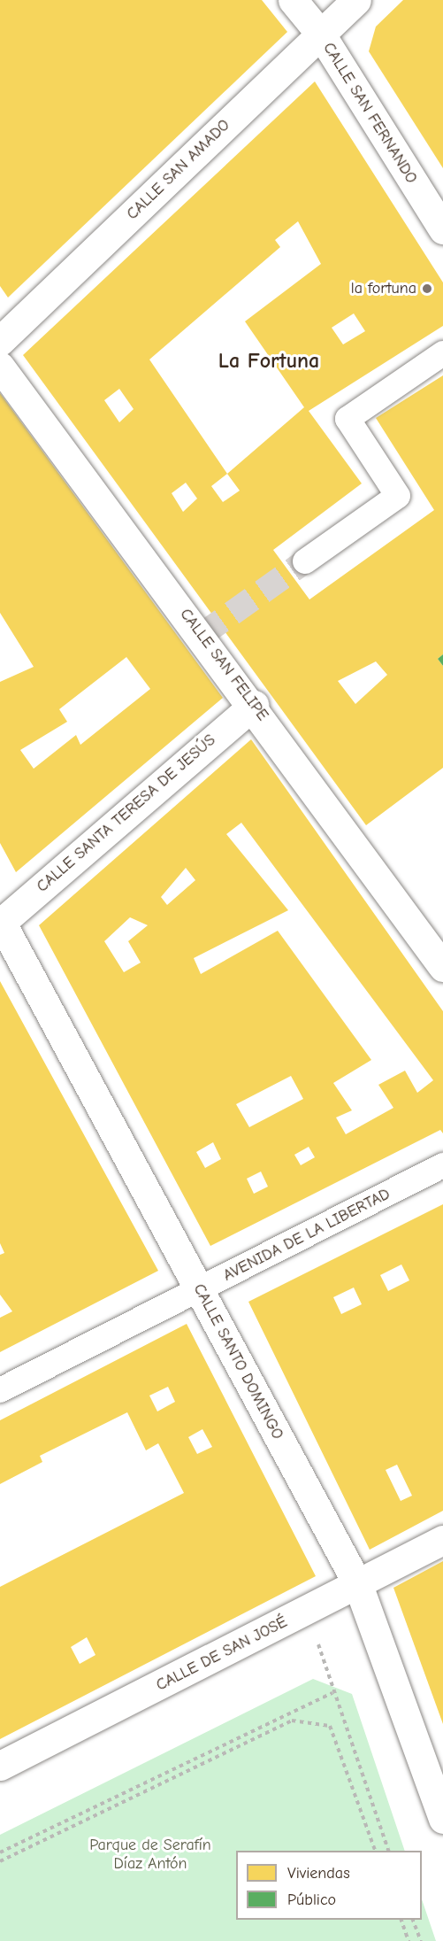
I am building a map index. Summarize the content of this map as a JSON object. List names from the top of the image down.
{
  "streets": {
    "street": [
      "CALLE SAN FERNANDO",
      "CALLE SAN AMADO",
      "CALLE SAN FELIPE",
      "CALLE SANTA TERESA DE JESÚS",
      "AVENIDA DE LA LIBERTAD",
      "CALLE SANTO DOMINGO",
      "CALLE DE SAN JOSÉ"
    ]
  },
  "crossings": [
    ["CALLE SAN FERNANDO", "CALLE SAN AMADO"],
    ["CALLE SAN FELIPE", "CALLE SANTA TERESA DE JESÚS"],
    ["CALLE SANTA TERESA DE JESÚS", "CALLE SANTO DOMINGO"],
    ["AVENIDA DE LA LIBERTAD", "CALLE SANTO DOMINGO"],
    ["CALLE SANTO DOMINGO", "CALLE DE SAN JOSÉ"]
  ],
  "districts": ["La Fortuna"],
  "parks": ["Parque de Serafín Díaz Antón"],
  "places": ["la fortuna"],
  "legend": ["Viviendas", "Público"]
}
